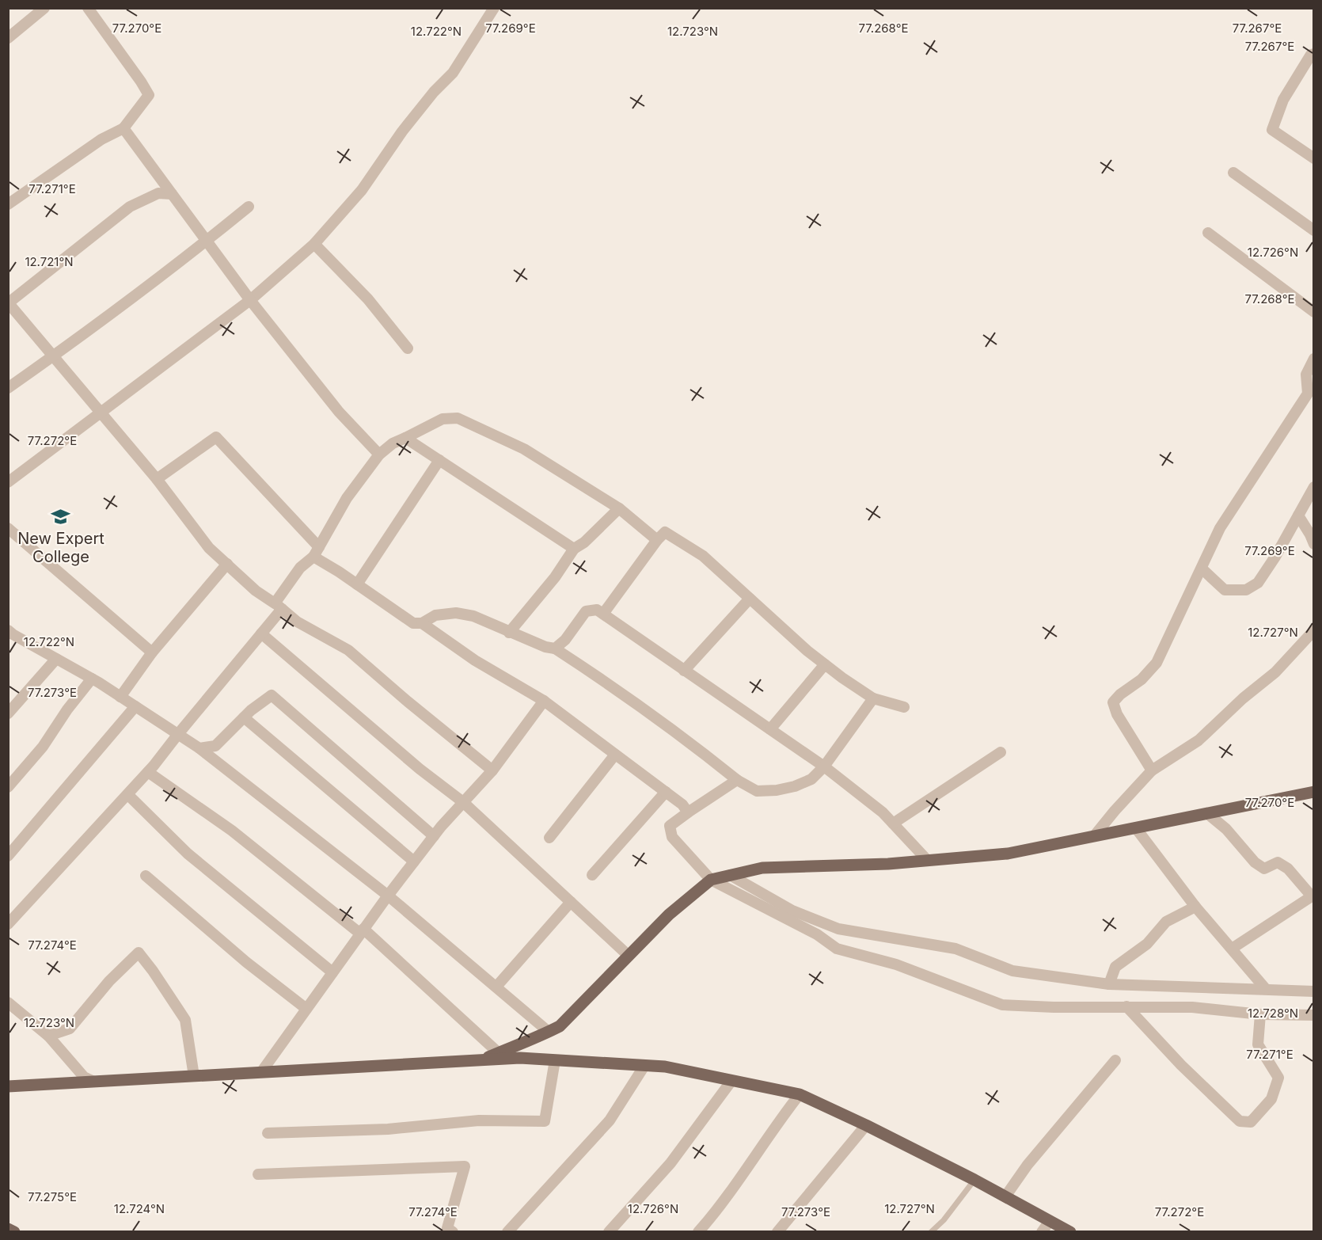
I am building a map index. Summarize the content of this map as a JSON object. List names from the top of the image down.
{
  "places": {
    "school or university": ["New Expert College"]
  },
  "coordinates": [
    "77.267°E",
    "77.270°E",
    "77.269°E",
    "77.268°E",
    "12.722°N",
    "12.723°N",
    "77.271°E",
    "12.726°N",
    "12.721°N",
    "77.272°E",
    "12.727°N",
    "77.273°E",
    "77.274°E",
    "12.728°N",
    "77.275°E",
    "12.724°N"
  ]
}
